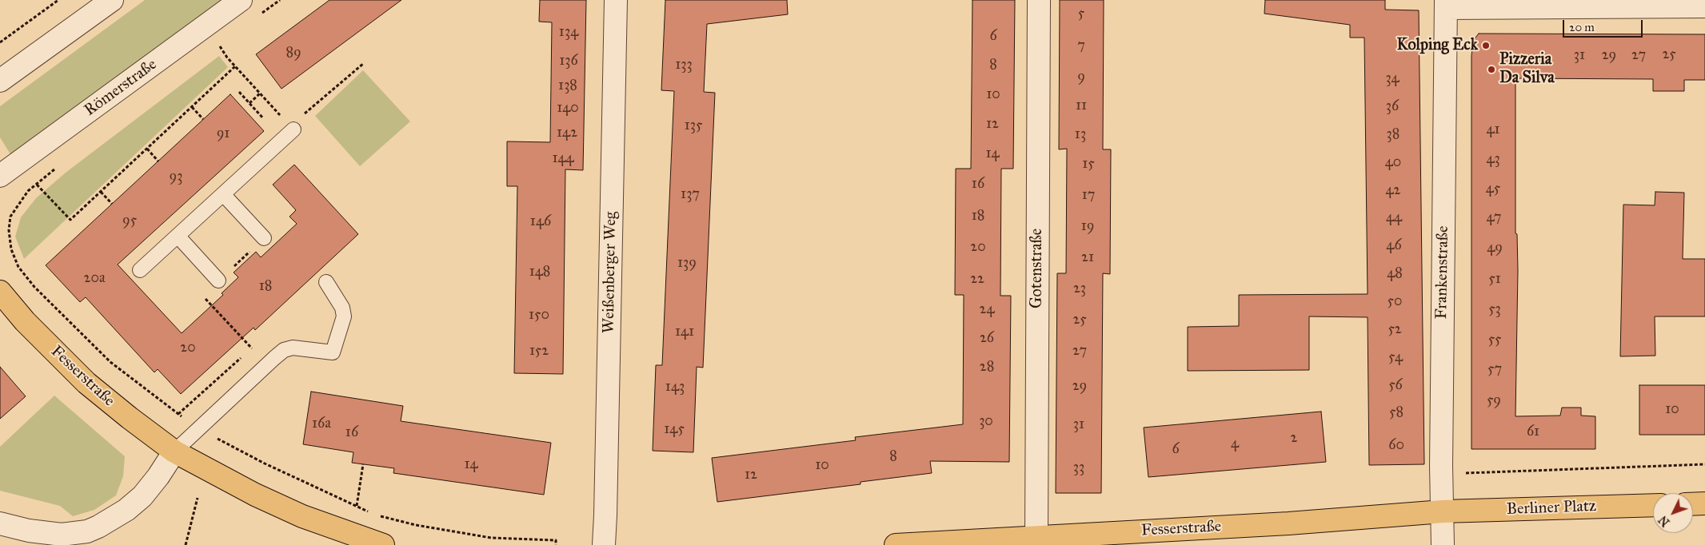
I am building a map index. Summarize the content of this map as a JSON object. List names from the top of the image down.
{
  "streets": {
    "main road": ["Fesserstraße", "Berliner Platz"],
    "street": [
      "Römerstraße",
      "Gotenstraße",
      "Weißenberger Weg",
      "Frankenstraße"
    ]
  },
  "crossings": [
    ["Gotenstraße", "Fesserstraße"],
    ["Frankenstraße", "Fesserstraße"],
    ["Frankenstraße", "Berliner Platz"],
    ["Fesserstraße", "Berliner Platz"]
  ],
  "places": ["Kolping Eck", "Pizzeria Da Silva"],
  "house_numbers": [
    "5",
    "134",
    "6",
    "7",
    "89",
    "25",
    "31",
    "29",
    "27",
    "136",
    "133",
    "8",
    "9",
    "34",
    "138",
    "10",
    "11",
    "36",
    "140",
    "12",
    "135",
    "41",
    "142",
    "91",
    "13",
    "38",
    "14",
    "144",
    "43",
    "40",
    "15",
    "93",
    "16",
    "45",
    "42",
    "137",
    "17",
    "18",
    "44",
    "47",
    "95",
    "146",
    "19",
    "46",
    "20",
    "49",
    "21",
    "139",
    "148",
    "48",
    "20a",
    "22",
    "51",
    "18",
    "23",
    "50",
    "24",
    "53",
    "150",
    "25",
    "52",
    "141",
    "26",
    "55",
    "20",
    "152",
    "27",
    "54",
    "28",
    "57",
    "56",
    "29",
    "143",
    "59",
    "10",
    "58",
    "30",
    "16a",
    "31",
    "145",
    "61",
    "16",
    "2",
    "4",
    "60",
    "6",
    "8",
    "14",
    "10",
    "33",
    "12"
  ],
  "scale_bar": "20 m",
  "north": "bottom left"
}
